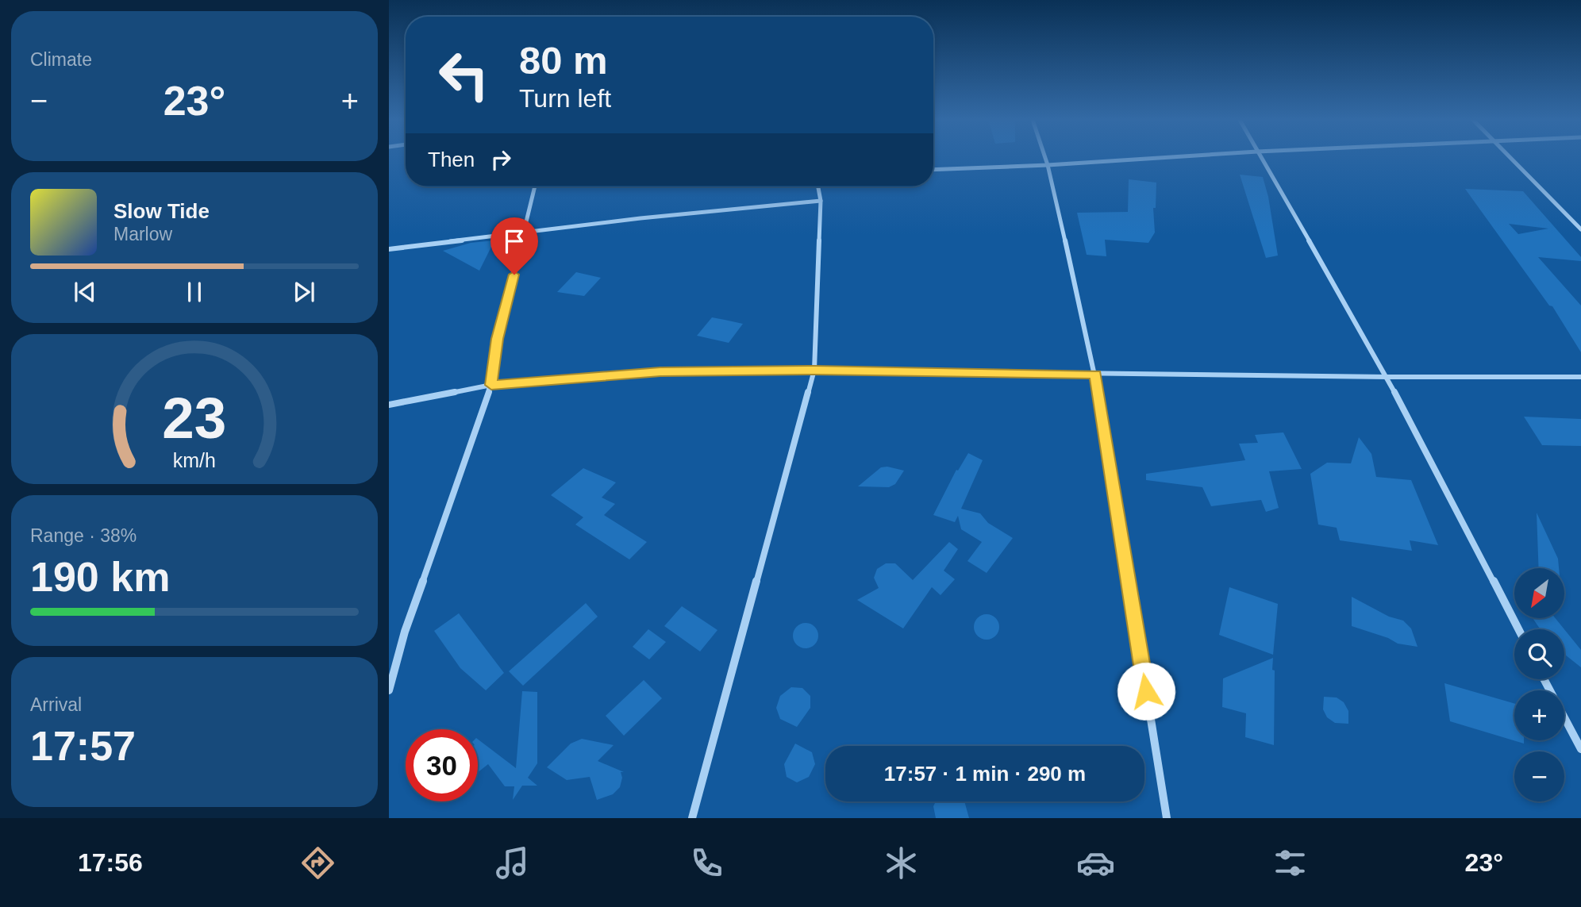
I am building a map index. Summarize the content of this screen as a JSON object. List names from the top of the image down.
{
  "north": "bottom left",
  "page": {
    "tile": [
      "Climate",
      ["Range · 38%", "190 km"],
      ["Arrival", "17:57"]
    ],
    "turn": ["80 m", "Turn left"],
    "heat": ["−", "23°", "+"],
    "then": "Then",
    "song": ["Slow Tide", "Marlow"],
    "map_buttons": ["+", "−"],
    "limit": "30",
    "trip": "17:57 · 1 min · 290 m",
    "tabs": ["17:56", "23°"],
    "gauge": ["23", "km/h"]
  }
}
